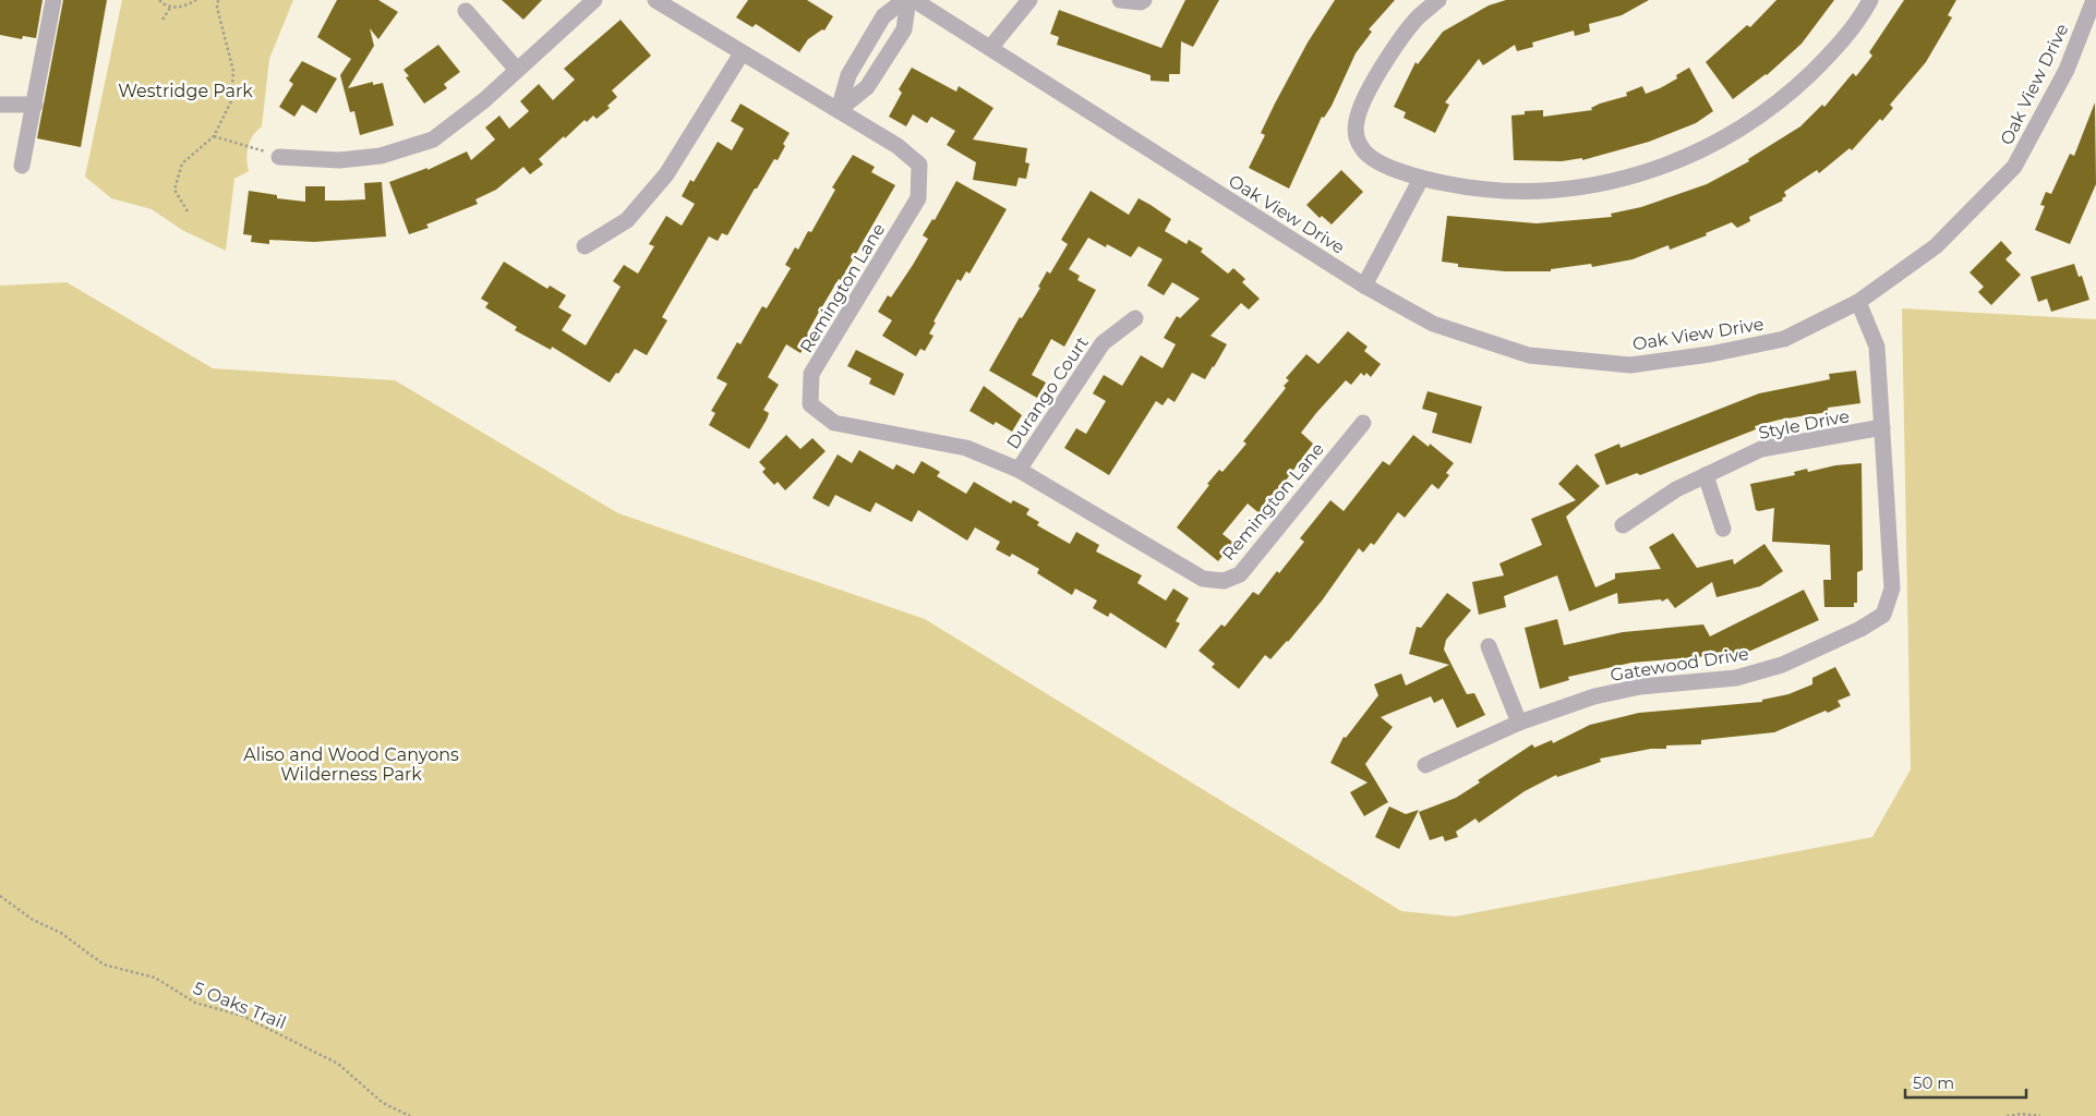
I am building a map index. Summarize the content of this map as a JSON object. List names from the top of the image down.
{
  "streets": {
    "street": [
      "Oak View Drive",
      "Remington Lane",
      "Durango Court",
      "Style Drive",
      "Gatewood Drive"
    ],
    "path": ["5 Oaks Trail"]
  },
  "crossings": [
    ["Oak View Drive", "Gatewood Drive"],
    ["Remington Lane", "Durango Court"],
    ["Style Drive", "Gatewood Drive"]
  ],
  "parks": ["Westridge Park", "Aliso and Wood Canyons Wilderness Park"],
  "scale_bar": "50 m"
}
